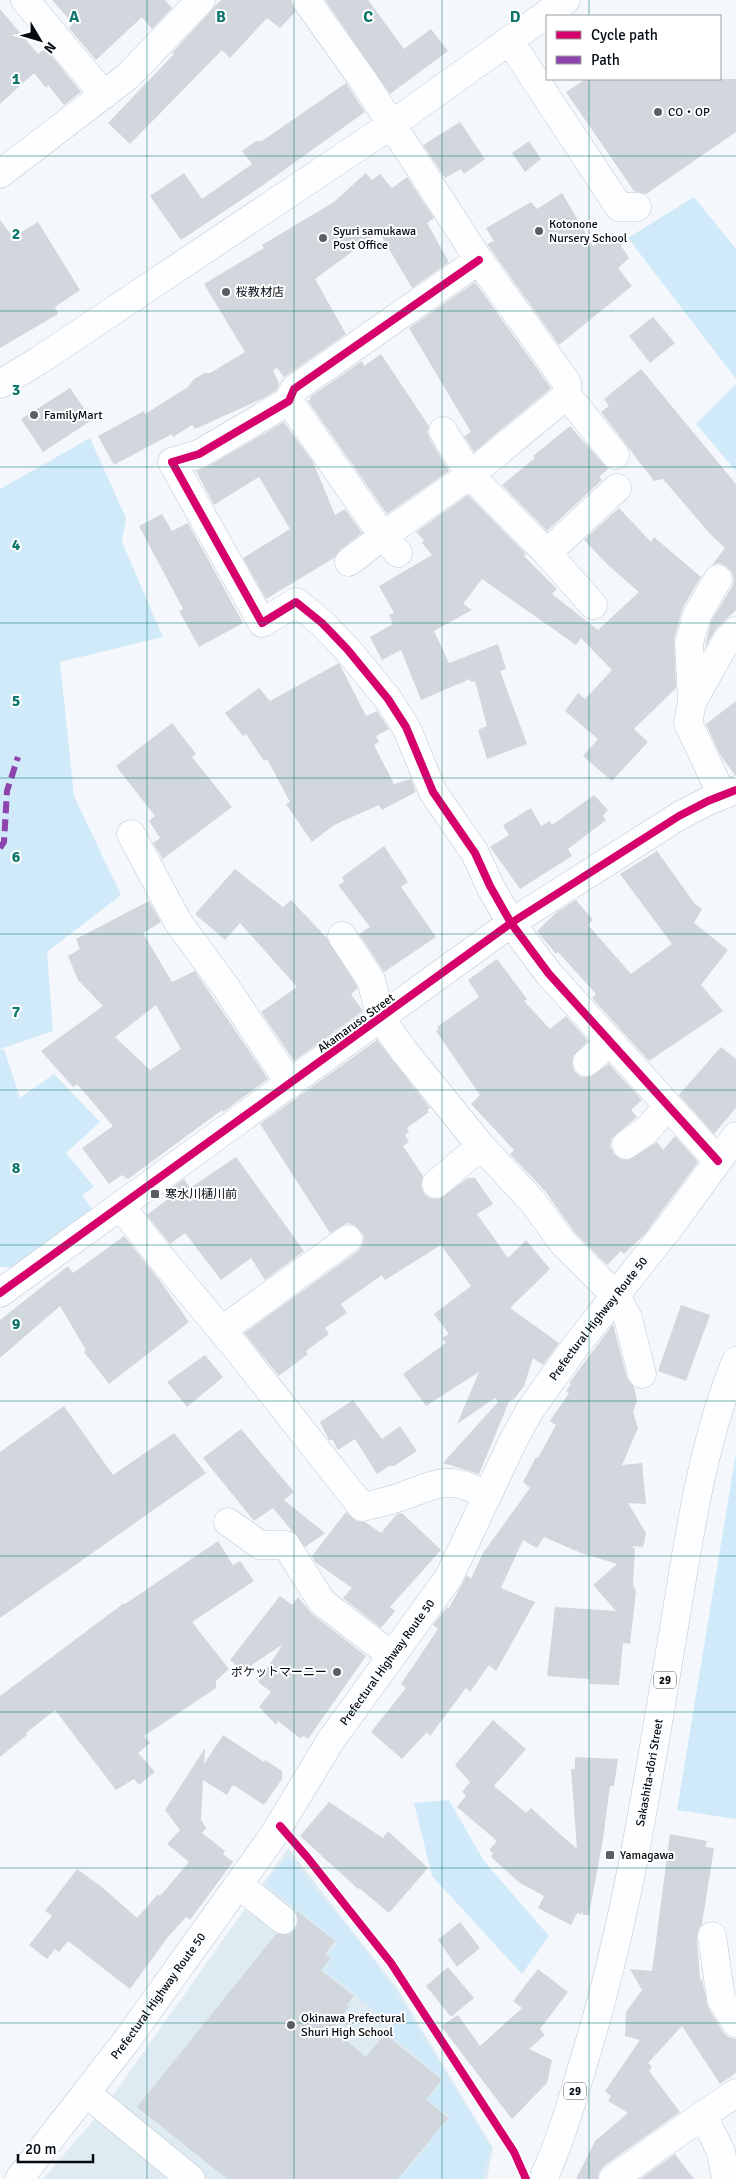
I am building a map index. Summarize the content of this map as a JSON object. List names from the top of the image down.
{
  "streets": {
    "street": [
      "Akamaruso Street",
      "Prefectural Highway Route 50",
      "29",
      "Sakashita-dōri Street"
    ]
  },
  "places": {
    "other": [
      "CO・OP",
      "Kotonone Nursery School",
      "Syuri samukawa Post Office",
      "桜教材店",
      "FamilyMart",
      "ポケットマーニー",
      "Okinawa Prefectural Shuri High School"
    ],
    "transit": ["寒水川樋川前", "Yamagawa"]
  },
  "legend": ["Cycle path", "Path"],
  "scale_bar": "20 m",
  "north": "bottom right",
  "grid": {
    "columns": [
      "A",
      "B",
      "C",
      "D"
    ],
    "rows": [
      "1",
      "2",
      "3",
      "4",
      "5",
      "6",
      "7",
      "8",
      "9"
    ]
  }
}
